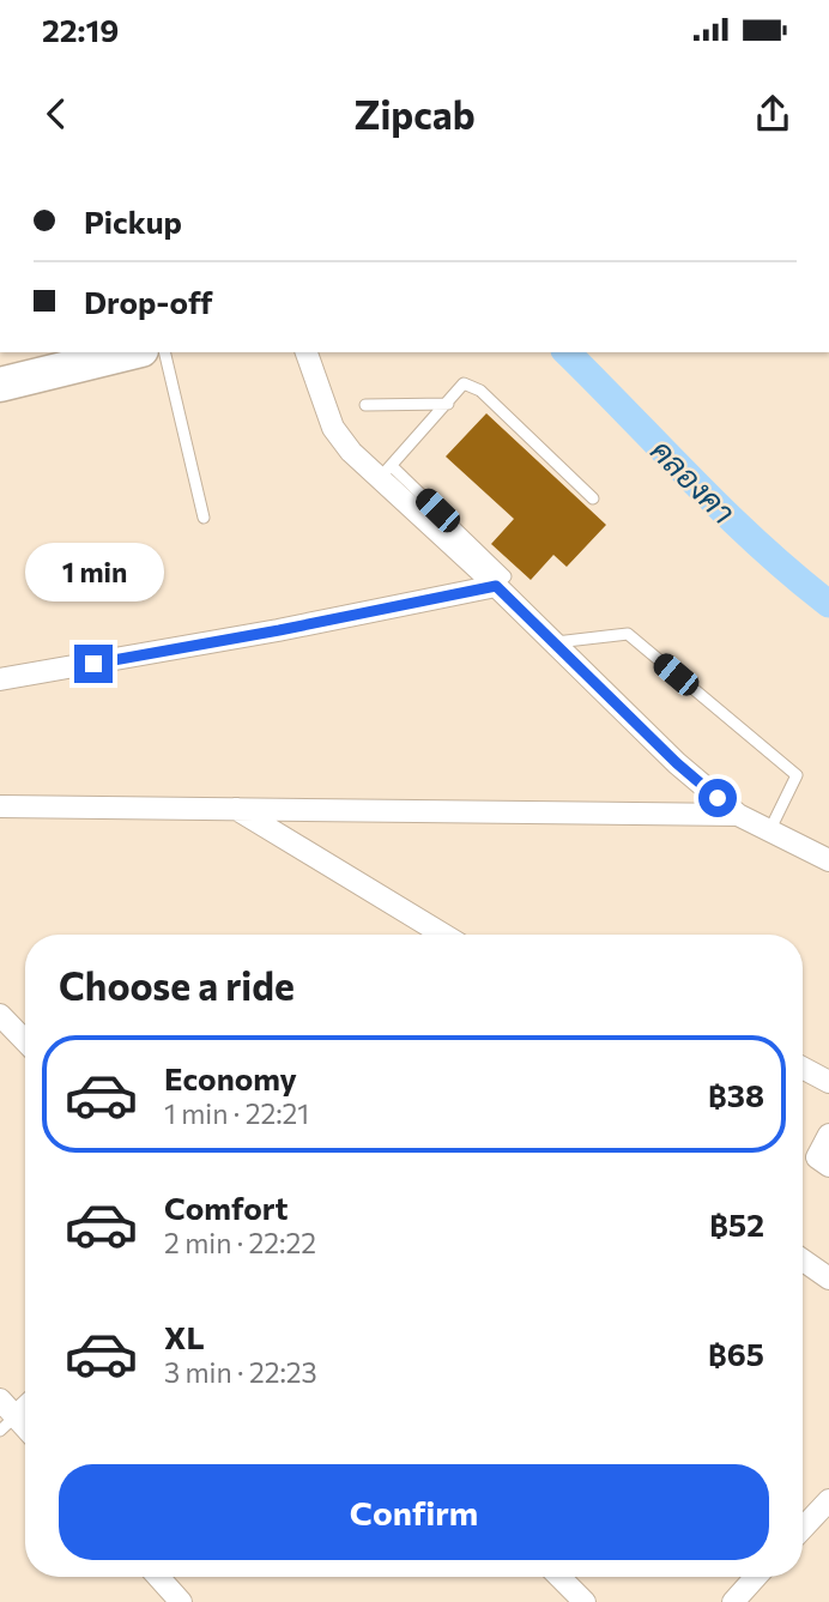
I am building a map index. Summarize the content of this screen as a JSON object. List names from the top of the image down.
{
  "water": ["คลองคา"],
  "page": {
    "status": "22:19",
    "header": "Zipcab",
    "banner": ["Pickup", "Drop-off"],
    "bubble": "1 min",
    "heading": "Choose a ride",
    "list": [
      {
        "name": "Economy",
        "note": "1 min · 22:21",
        "value": "฿38"
      },
      {
        "name": "Comfort",
        "note": "2 min · 22:22",
        "value": "฿52"
      },
      {
        "name": "XL",
        "note": "3 min · 22:23",
        "value": "฿65"
      }
    ],
    "buttons": "Confirm"
  }
}
